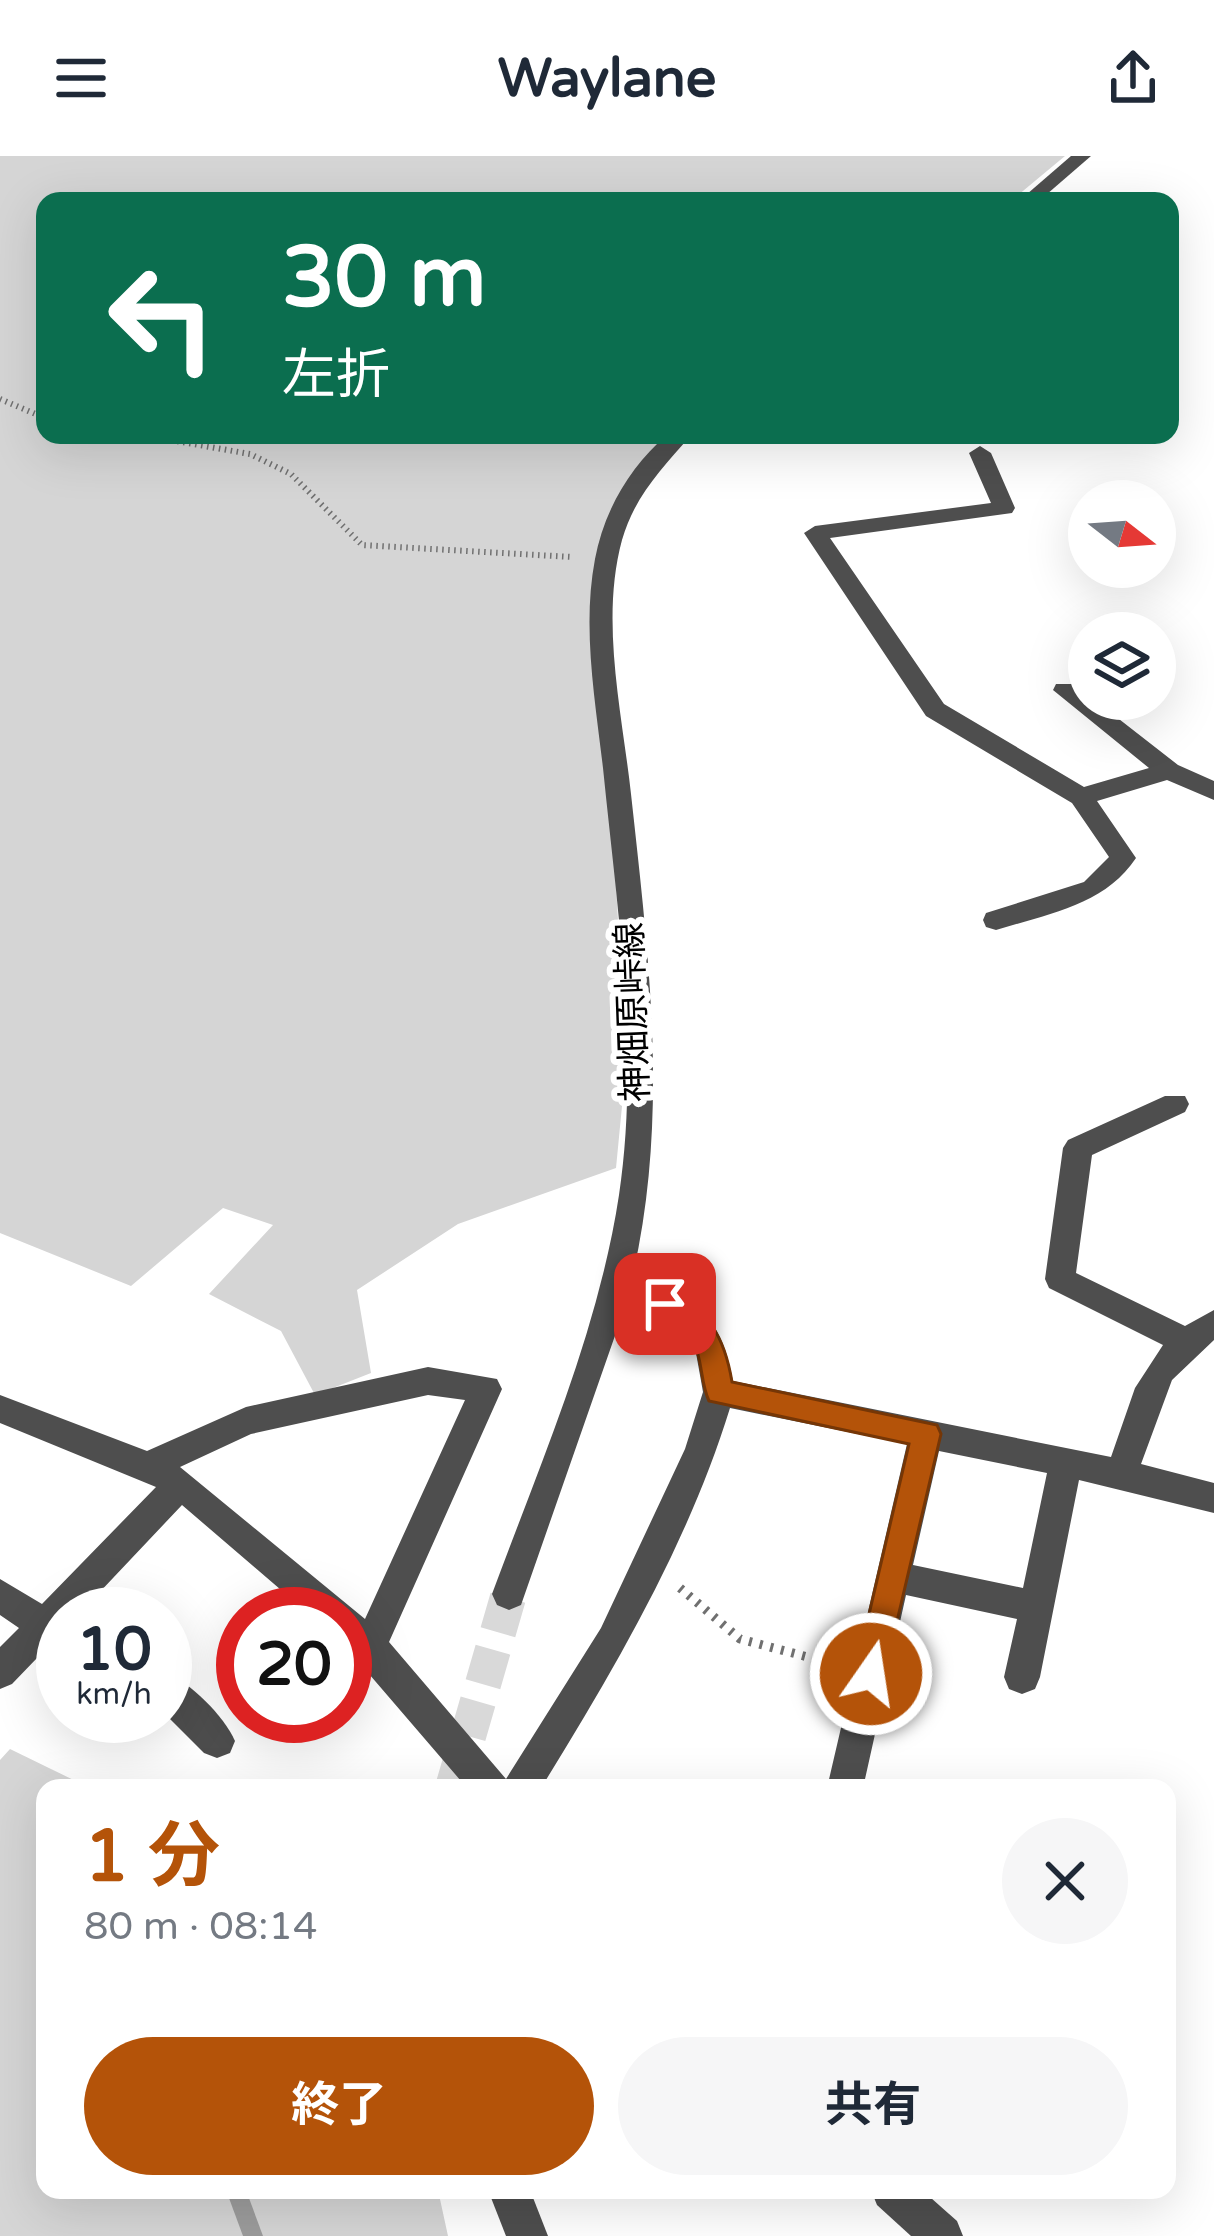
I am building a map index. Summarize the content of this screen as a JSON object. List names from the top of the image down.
{
  "streets": {
    "street": ["神畑原峠線"]
  },
  "north": "right",
  "page": {
    "header": "Waylane",
    "turn": ["30 m", "左折"],
    "speed": "10 km/h",
    "limit": "20",
    "heading": ["1 分", "80 m · 08:14"],
    "buttons": ["終了", "共有"]
  }
}
